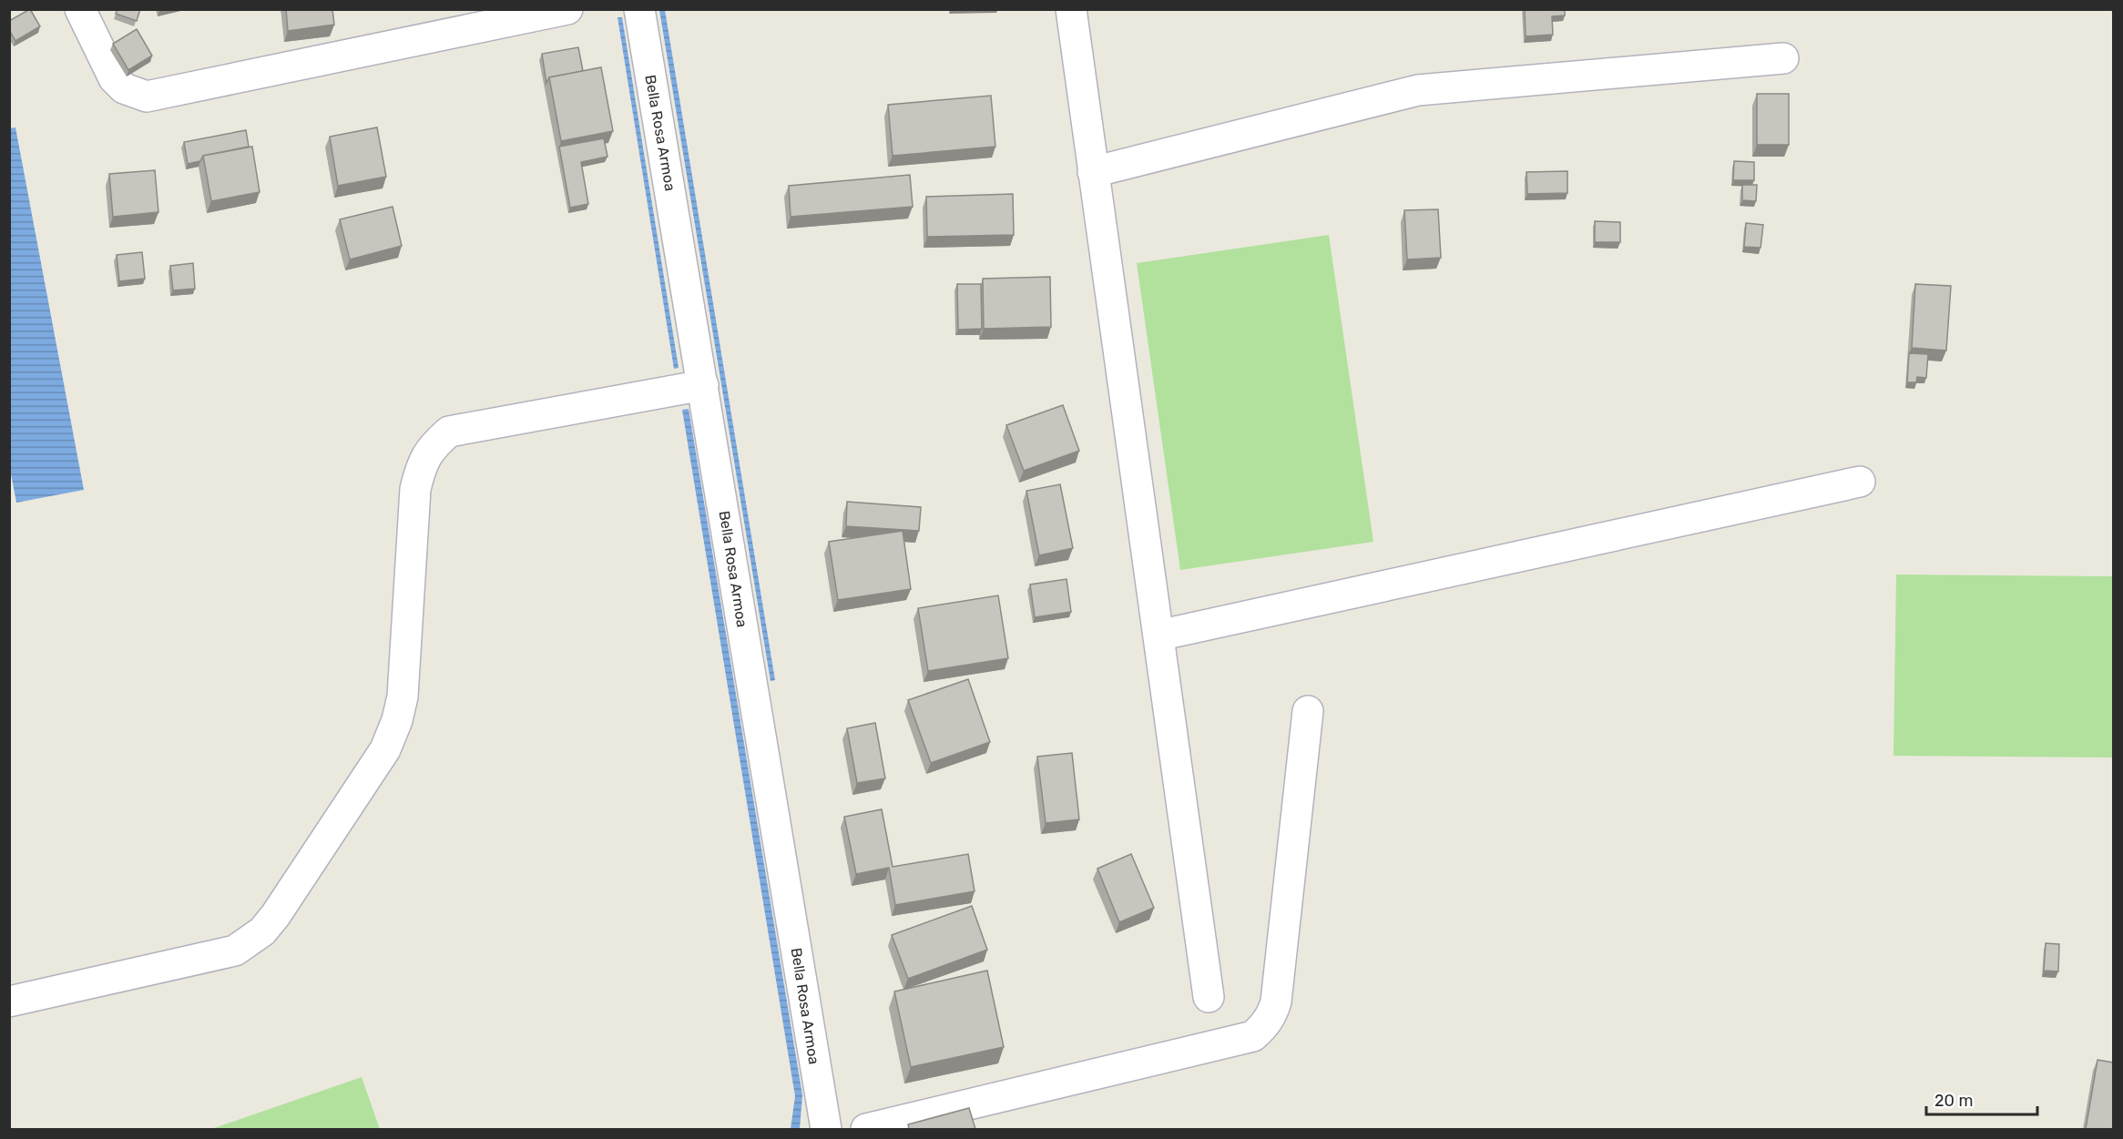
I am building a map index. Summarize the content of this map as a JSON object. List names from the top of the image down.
{
  "streets": {
    "street": ["Bella Rosa Armoa"]
  },
  "scale_bar": "20 m"
}
